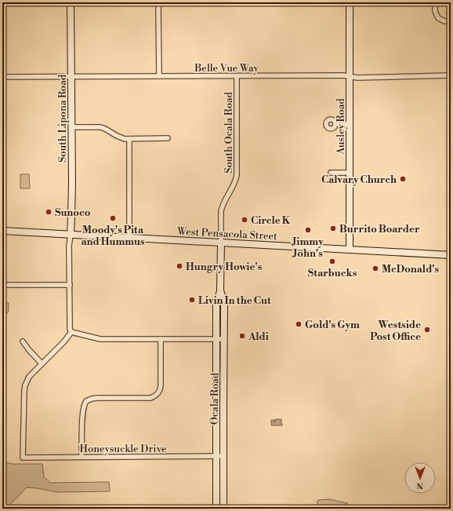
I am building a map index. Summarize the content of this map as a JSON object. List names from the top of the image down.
{
  "streets": {
    "main road": [
      "South Lipona Road",
      "Ausley Road",
      "West Pensacola Street",
      "Ocala Road"
    ],
    "street": ["Belle Vue Way", "South Ocala Road", "Honeysuckle Drive"]
  },
  "crossings": [
    ["Belle Vue Way", "South Lipona Road"],
    ["Belle Vue Way", "Ausley Road"],
    ["Belle Vue Way", "South Ocala Road"],
    ["South Lipona Road", "West Pensacola Street"],
    ["Ausley Road", "West Pensacola Street"],
    ["South Ocala Road", "West Pensacola Street"],
    ["South Ocala Road", "Ocala Road"],
    ["West Pensacola Street", "Ocala Road"],
    ["Ocala Road", "Honeysuckle Drive"]
  ],
  "places": [
    "Calvary Church",
    "Sunoco",
    "Moody's Pita and Hummus",
    "Circle K",
    "Burrito Boarder",
    "Jimmy John's",
    "Starbucks",
    "Hungry Howie's",
    "McDonald's",
    "Livin In the Cut",
    "Gold's Gym",
    "Westside Post Office",
    "Aldi"
  ],
  "north": "bottom"
}
